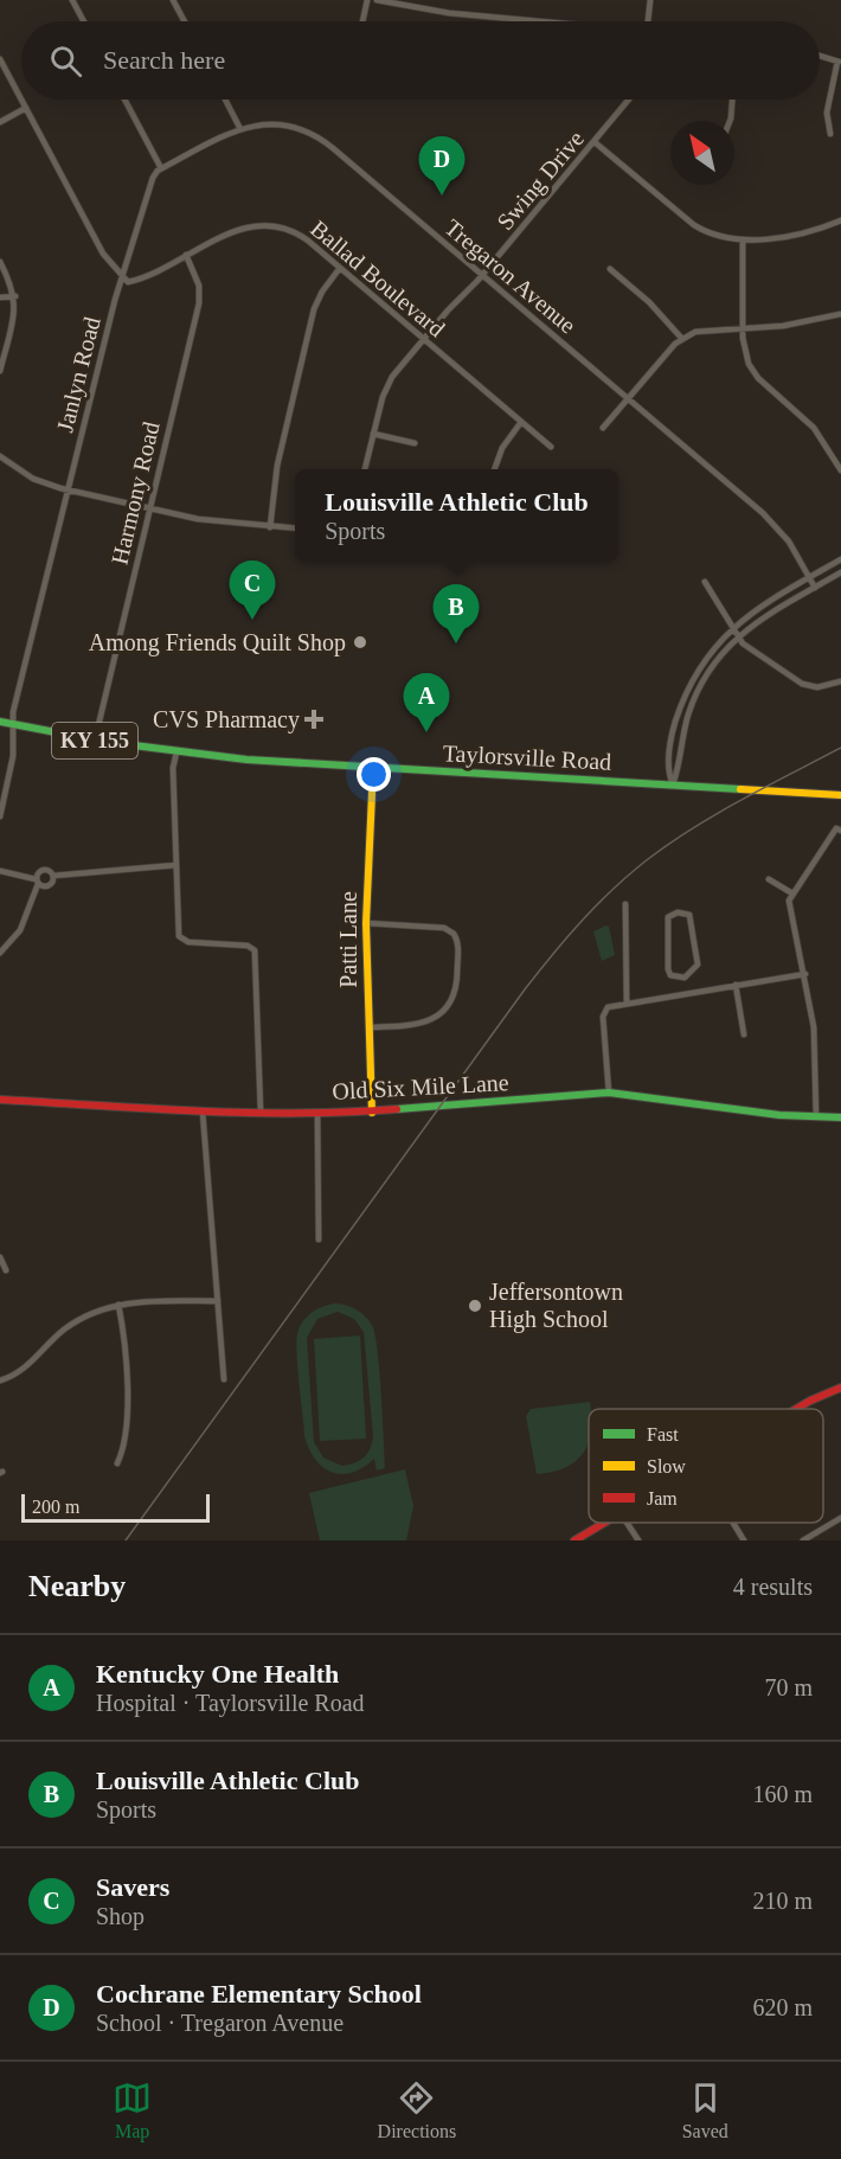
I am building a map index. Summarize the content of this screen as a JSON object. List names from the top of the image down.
{
  "streets": {
    "street": [
      "Swing Drive",
      "Tregaron Avenue",
      "Ballad Boulevard",
      "Janlyn Road",
      "Harmony Road",
      "KY 155",
      "Taylorsville Road",
      "Patti Lane",
      "Old Six Mile Lane"
    ]
  },
  "crossings": [
    ["Swing Drive", "Tregaron Avenue"],
    ["Swing Drive", "Ballad Boulevard"],
    ["Ballad Boulevard", "Janlyn Road"],
    ["Ballad Boulevard", "Harmony Road"],
    ["Janlyn Road", "Taylorsville Road"],
    ["Harmony Road", "Taylorsville Road"],
    ["Taylorsville Road", "Patti Lane"],
    ["Patti Lane", "Old Six Mile Lane"]
  ],
  "places": {
    "other": ["Among Friends Quilt Shop", "Jeffersontown High School"],
    "health": ["CVS Pharmacy"]
  },
  "legend": ["Fast", "Slow", "Jam"],
  "scale_bar": "200 m",
  "north": "top left",
  "page": {
    "search": "Search here",
    "pins": [
      "D",
      "C",
      "B",
      "A"
    ],
    "popup": ["Louisville Athletic Club", "Sports"],
    "scale": "200 m",
    "heading": ["Nearby", "4 results"],
    "list": [
      {
        "mark": "A",
        "name": "Kentucky One Health",
        "note": "Hospital · Taylorsville Road",
        "value": "70 m"
      },
      {
        "mark": "B",
        "name": "Louisville Athletic Club",
        "note": "Sports",
        "value": "160 m"
      },
      {
        "mark": "C",
        "name": "Savers",
        "note": "Shop",
        "value": "210 m"
      },
      {
        "mark": "D",
        "name": "Cochrane Elementary School",
        "note": "School · Tregaron Avenue",
        "value": "620 m"
      }
    ],
    "nav": ["Map", "Directions", "Saved"]
  }
}
